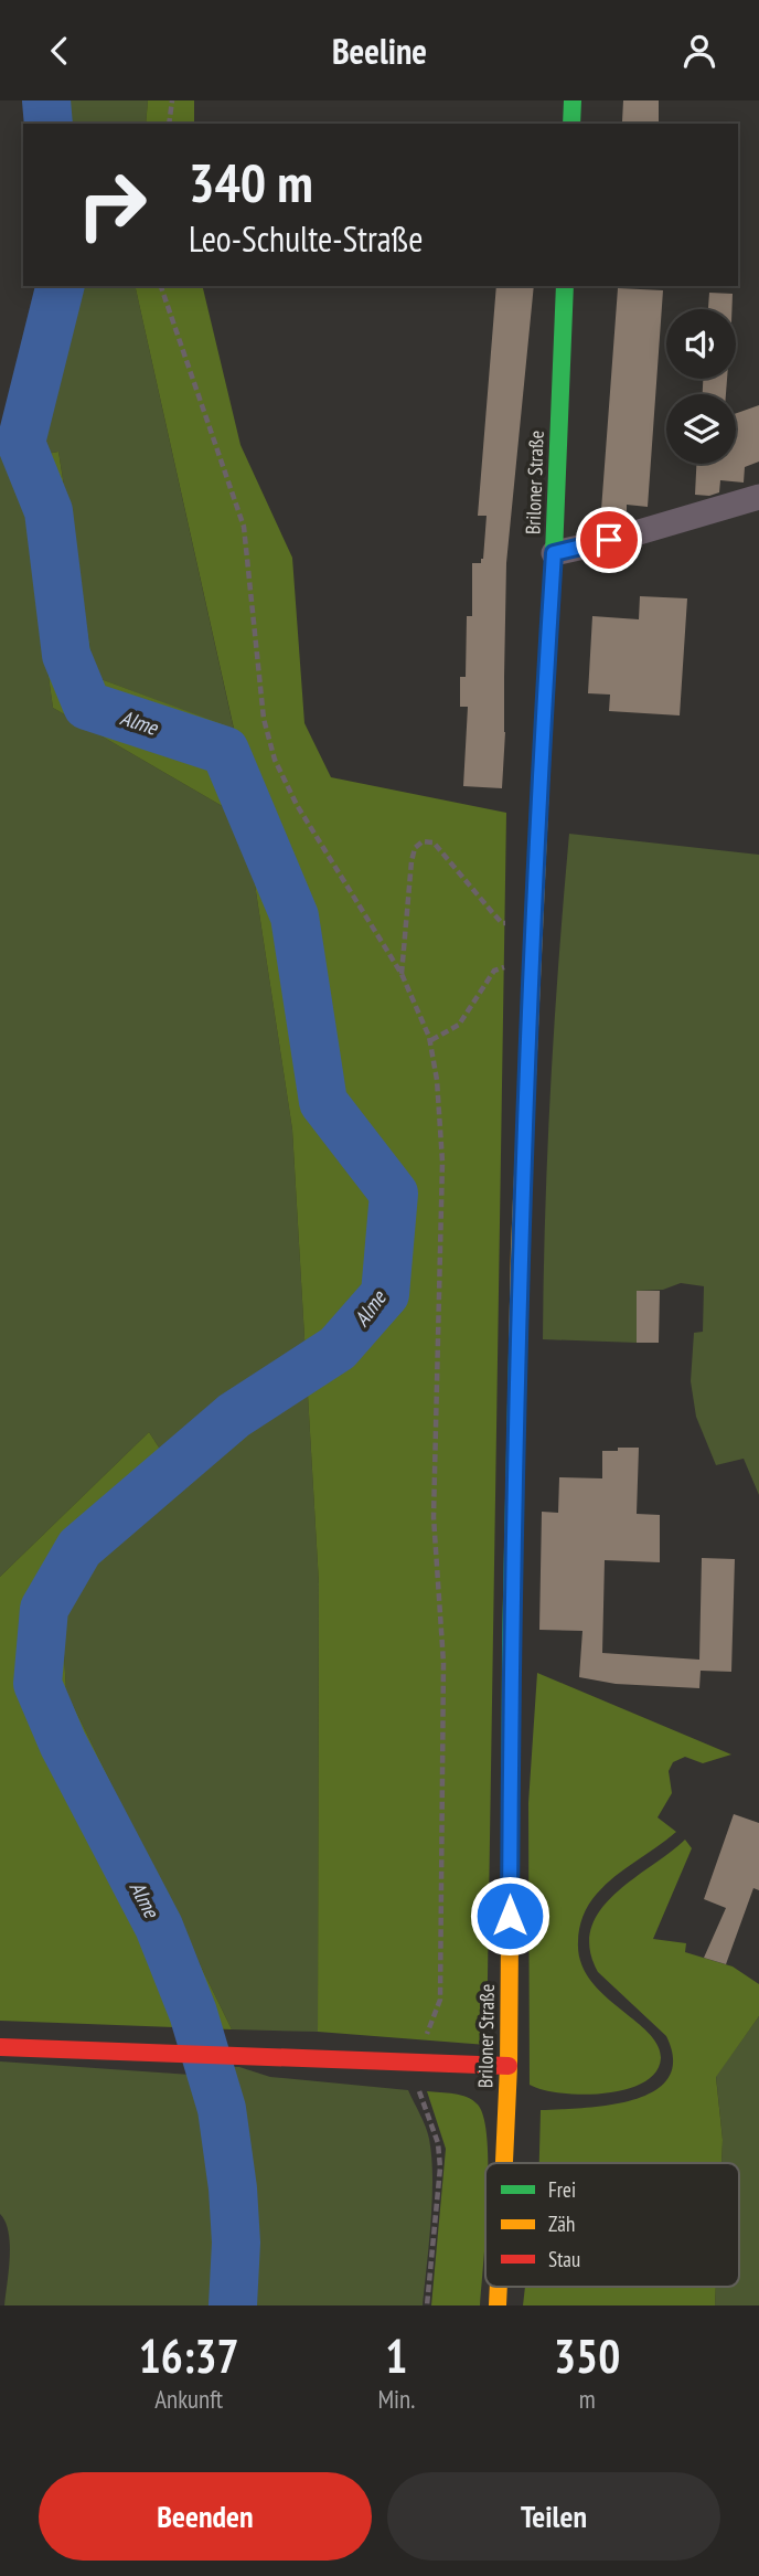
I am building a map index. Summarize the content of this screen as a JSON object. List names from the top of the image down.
{
  "streets": {
    "main road": ["Briloner Straße"]
  },
  "water": ["Alme"],
  "legend": ["Frei", "Zäh", "Stau"],
  "page": {
    "header": "Beeline",
    "turn": ["340 m", "Leo-Schulte-Straße"],
    "eta": [
      "16:37",
      "Ankunft",
      "1",
      "Min.",
      "350",
      "m"
    ],
    "buttons": ["Beenden", "Teilen"]
  }
}
